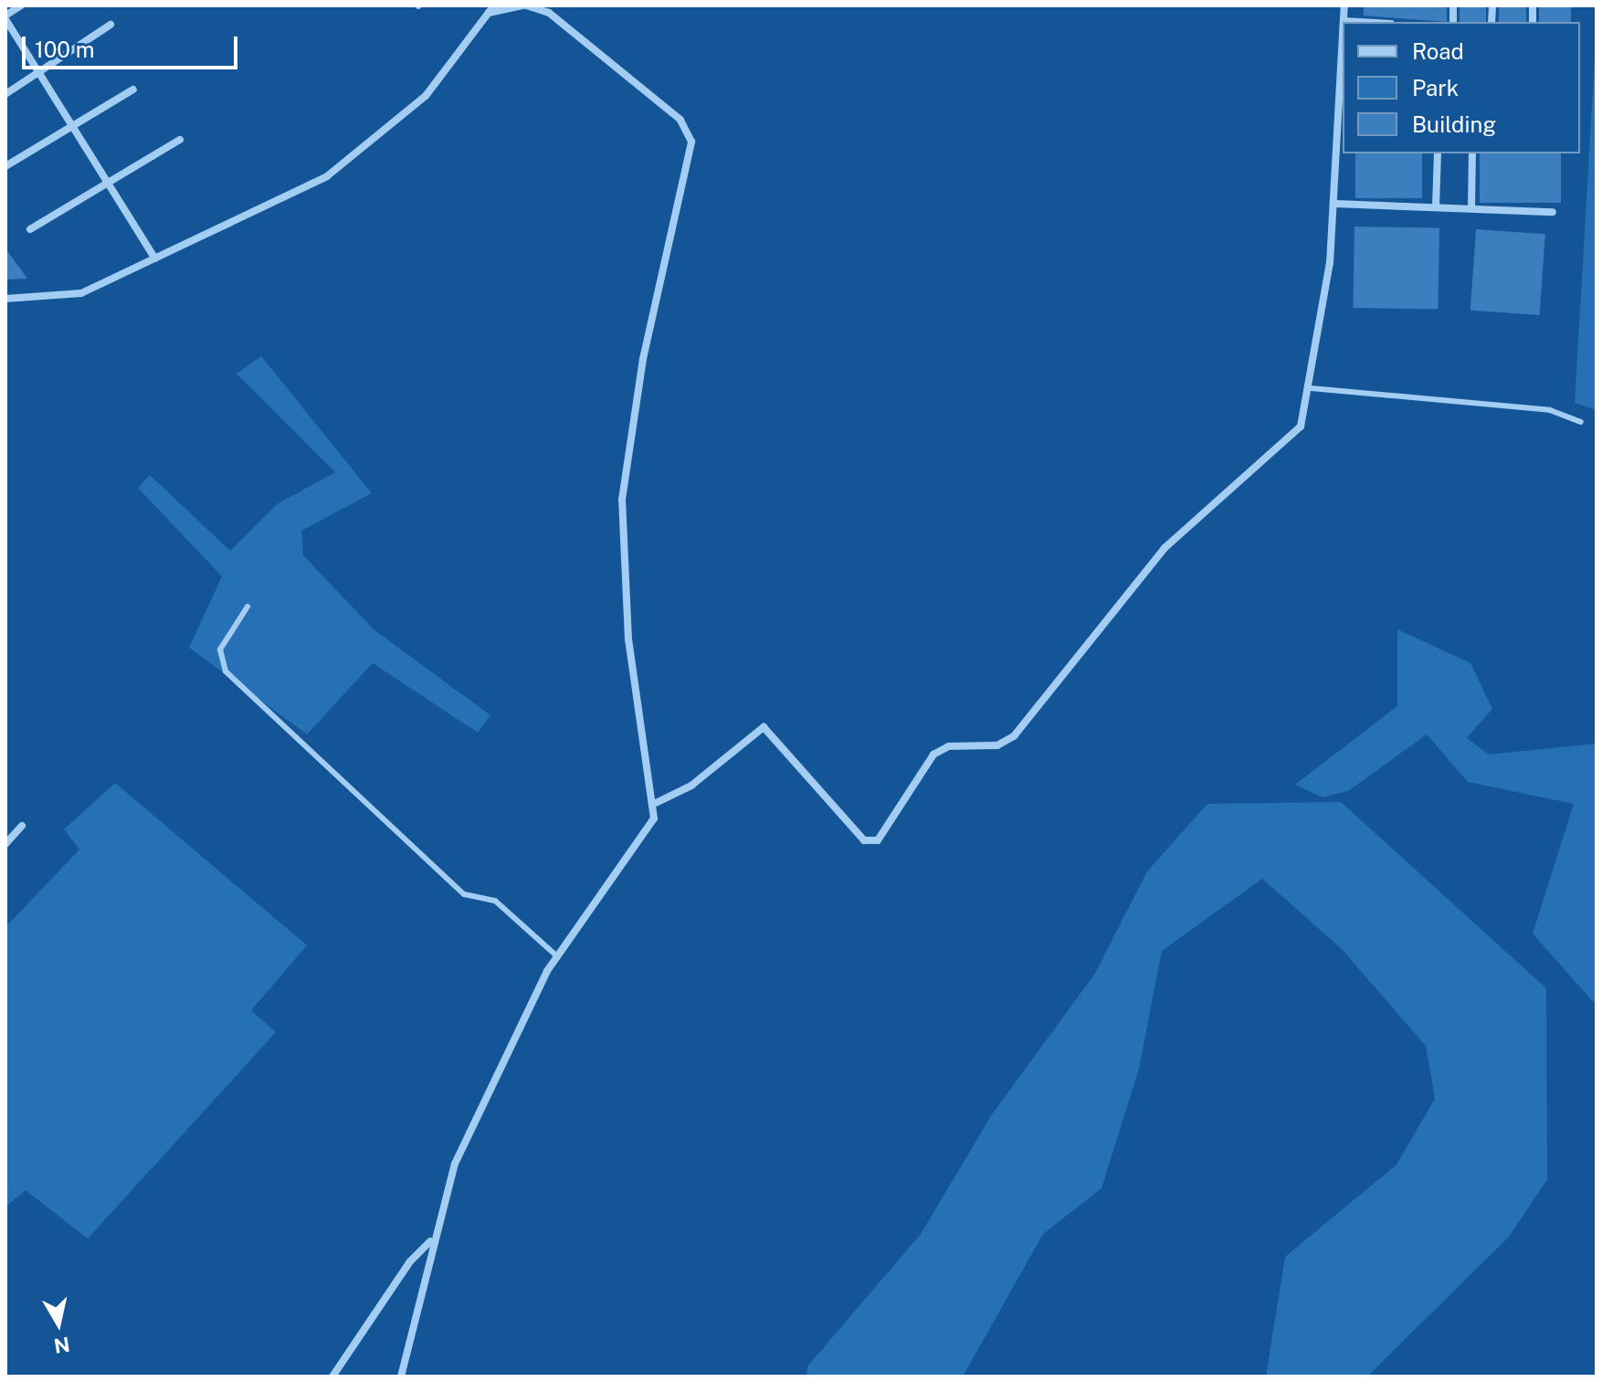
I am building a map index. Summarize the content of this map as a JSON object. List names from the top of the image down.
{
  "legend": ["Road", "Park", "Building"],
  "scale_bar": "100 m",
  "north": "bottom"
}
